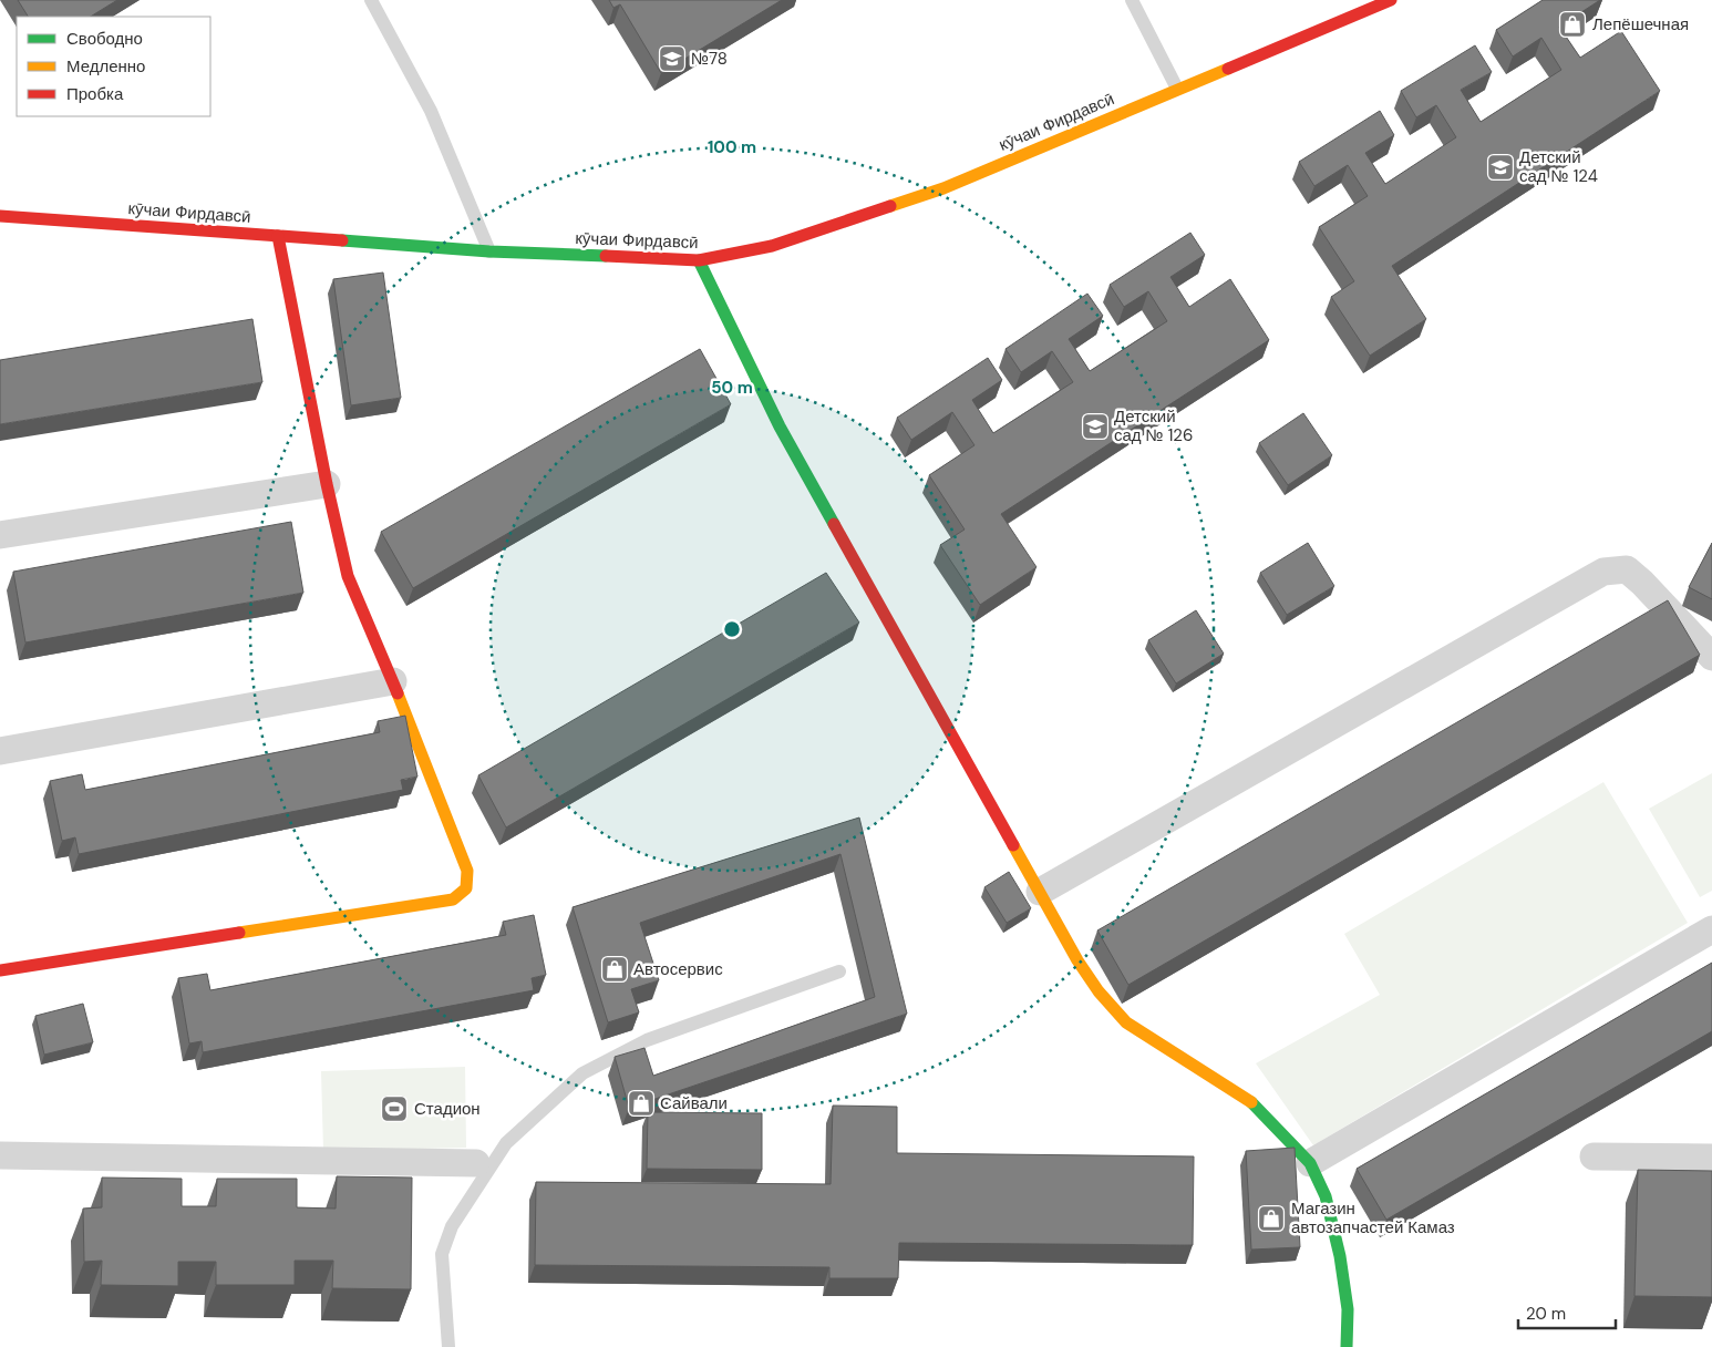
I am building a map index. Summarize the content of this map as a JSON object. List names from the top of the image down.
{
  "streets": {
    "street": ["кӯчаи Фирдавсӣ"]
  },
  "places": {
    "shop": [
      "Лепёшечная",
      "Автосервис",
      "Сайвали",
      "Магазин автозапчастей Камаз"
    ],
    "school or university": ["№78", "Детский сад № 124", "Детский сад № 126"],
    "sports": ["Стадион"]
  },
  "legend": ["Свободно", "Медленно", "Пробка"],
  "scale_bar": "20 m",
  "rings": ["100 m", "50 m"]
}
